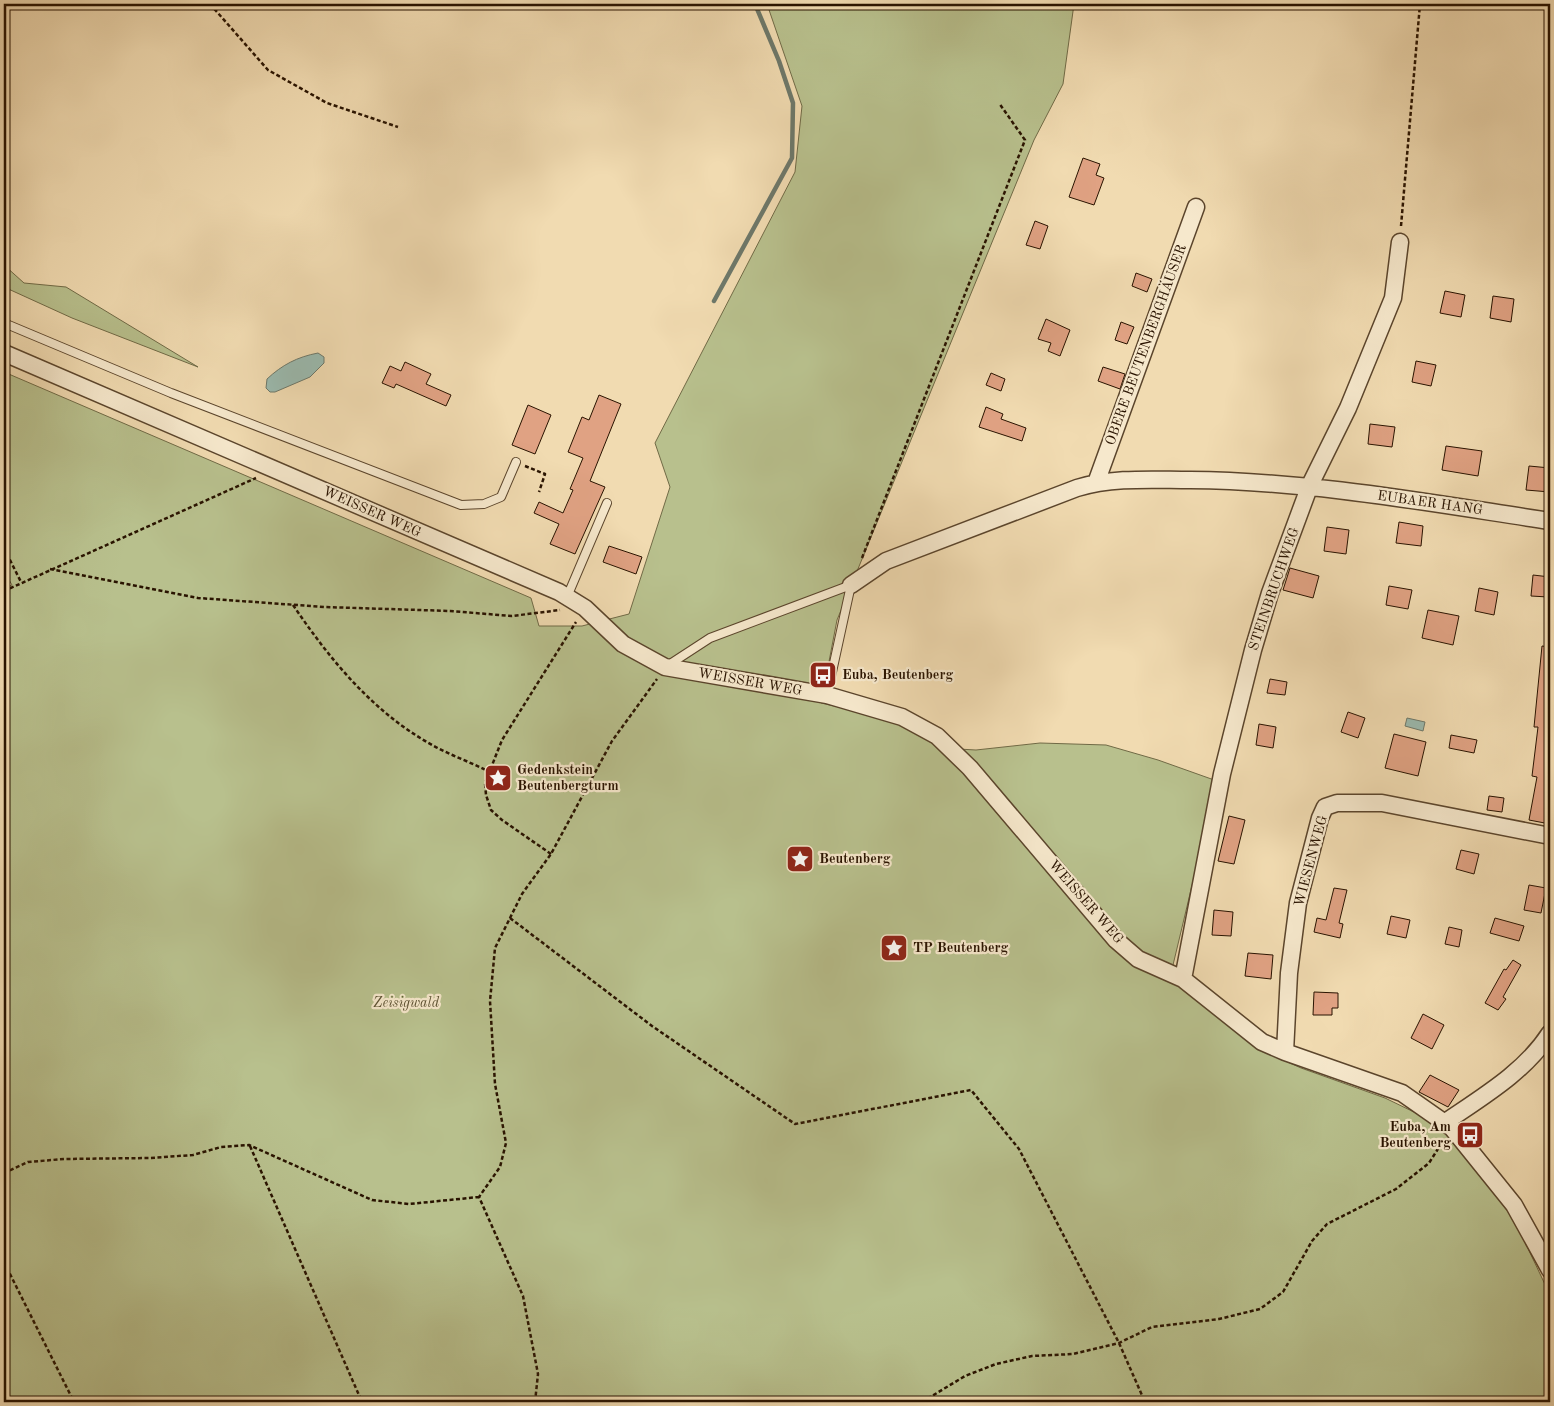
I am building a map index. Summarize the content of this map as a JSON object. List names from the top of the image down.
{
  "streets": {
    "street": [
      "OBERE BEUTENBERGHÄUSER",
      "EUBAER HANG",
      "WEISSER WEG",
      "STEINBRUCHWEG",
      "WIESENWEG"
    ]
  },
  "crossings": [
    ["EUBAER HANG", "STEINBRUCHWEG"],
    ["WEISSER WEG", "STEINBRUCHWEG"],
    ["WEISSER WEG", "WIESENWEG"]
  ],
  "parks": ["Zeisigwald"],
  "places": {
    "bus stop": ["Euba, Beutenberg", "Euba, Am Beutenberg"],
    "place": ["Gedenkstein Beutenbergturm", "Beutenberg", "TP Beutenberg"]
  }
}
